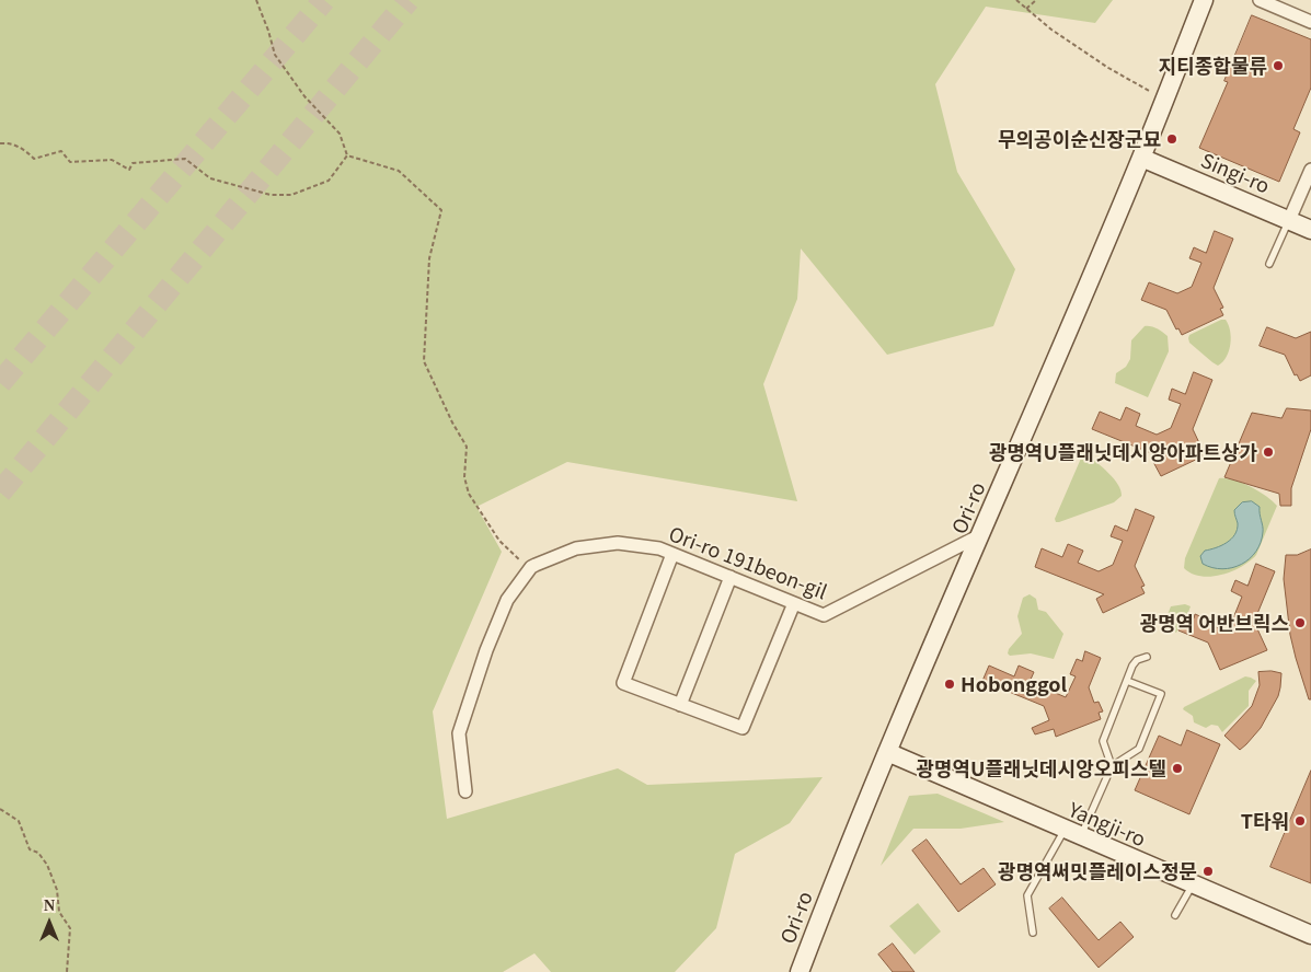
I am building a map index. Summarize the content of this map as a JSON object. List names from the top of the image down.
{
  "streets": {
    "main road": ["Singi-ro", "Ori-ro", "Yangji-ro"],
    "street": ["Ori-ro 191beon-gil"]
  },
  "crossings": [
    ["Singi-ro", "Ori-ro"],
    ["Ori-ro", "Ori-ro 191beon-gil"],
    ["Ori-ro", "Yangji-ro"]
  ],
  "places": [
    "지티종합물류",
    "무의공이순신장군묘",
    "광명역U플래닛데시앙아파트상가",
    "광명역 어반브릭스",
    "Hobonggol",
    "광명역U플래닛데시앙오피스텔",
    "T타워",
    "광명역써밋플레이스정문"
  ],
  "north": "top"
}
